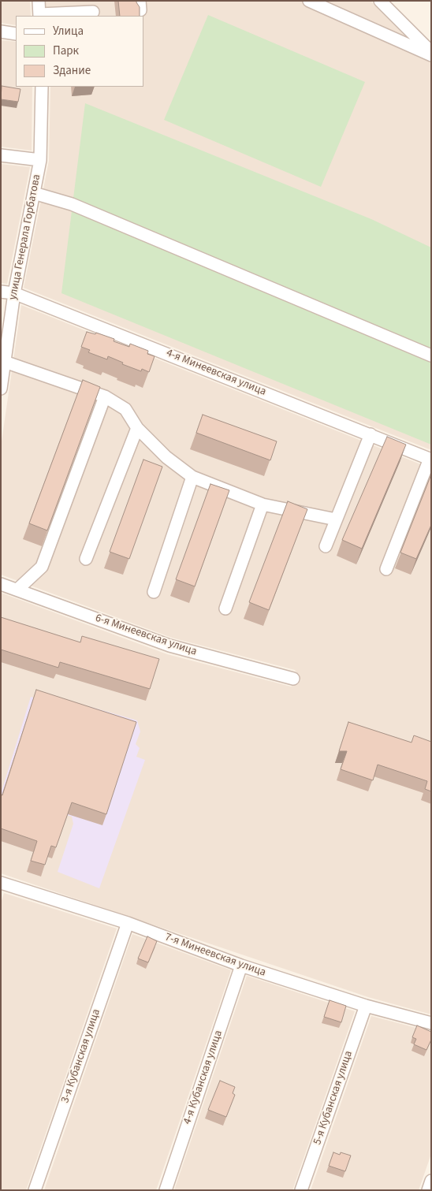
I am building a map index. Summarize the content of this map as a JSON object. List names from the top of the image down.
{
  "streets": {
    "street": [
      "улица Генерала Горбатова",
      "4-я Минеевская улица",
      "6-я Минеевская улица",
      "7-я Минеевская улица",
      "3-я Кубанская улица",
      "4-я Кубанская улица",
      "5-я Кубанская улица"
    ]
  },
  "crossings": [
    ["улица Генерала Горбатова", "4-я Минеевская улица"],
    ["7-я Минеевская улица", "3-я Кубанская улица"],
    ["7-я Минеевская улица", "4-я Кубанская улица"],
    ["7-я Минеевская улица", "5-я Кубанская улица"]
  ],
  "legend": ["Улица", "Парк", "Здание"]
}
